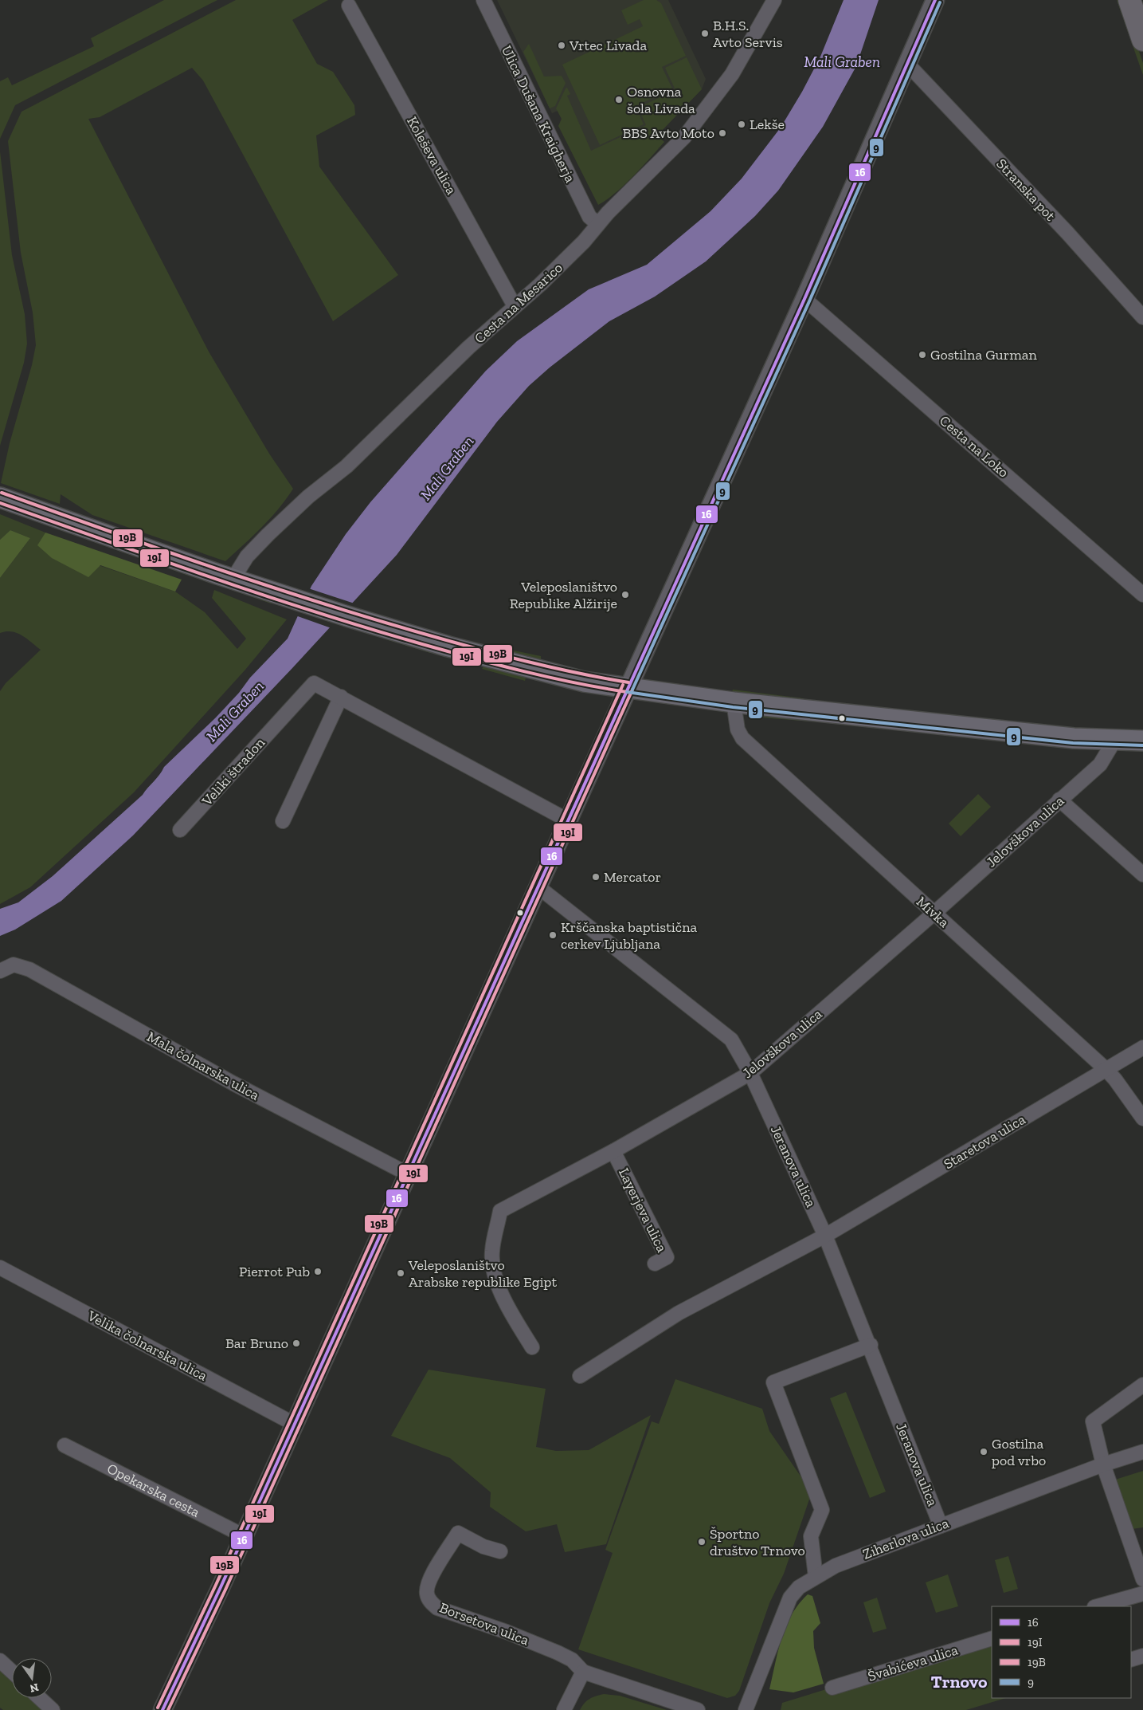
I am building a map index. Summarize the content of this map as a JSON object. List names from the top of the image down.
{
  "streets": {
    "street": [
      "Ulica Dušana Kraigherja",
      "Koleševa ulica",
      "Stranska pot",
      "Cesta na Mesarico",
      "Cesta na Loko",
      "Veliki štradon",
      "Jelovškova ulica",
      "Mivka",
      "Mala čolnarska ulica",
      "Staretova ulica",
      "Jeranova ulica",
      "Layerjeva ulica",
      "Velika čolnarska ulica",
      "Opekarska cesta",
      "Ziherlova ulica",
      "Borsetova ulica",
      "Švabićeva ulica"
    ]
  },
  "crossings": [
    ["Ulica Dušana Kraigherja", "Cesta na Mesarico"],
    ["Koleševa ulica", "Cesta na Mesarico"],
    ["Jelovškova ulica", "Mivka"],
    ["Jelovškova ulica", "Jeranova ulica"],
    ["Jelovškova ulica", "Layerjeva ulica"],
    ["Mivka", "Staretova ulica"],
    ["Staretova ulica", "Jeranova ulica"],
    ["Jeranova ulica", "Ziherlova ulica"]
  ],
  "districts": ["Trnovo"],
  "water": ["Mali Graben"],
  "places": [
    "B.H.S. Avto Servis",
    "Vrtec Livada",
    "Osnovna šola Livada",
    "Lekše",
    "BBS Avto Moto",
    "Gostilna Gurman",
    "Veleposlaništvo Republike Alžirije",
    "Mercator",
    "Krščanska baptistična cerkev Ljubljana",
    "Pierrot Pub",
    "Veleposlaništvo Arabske republike Egipt",
    "Bar Bruno",
    "Gostilna pod vrbo",
    "Športno društvo Trnovo"
  ],
  "lines": [
    "transit line 16",
    "transit line 9",
    "transit line 19B",
    "transit line 19I"
  ],
  "legend": [
    "16",
    "19I",
    "19B",
    "9"
  ],
  "north": "bottom"
}
